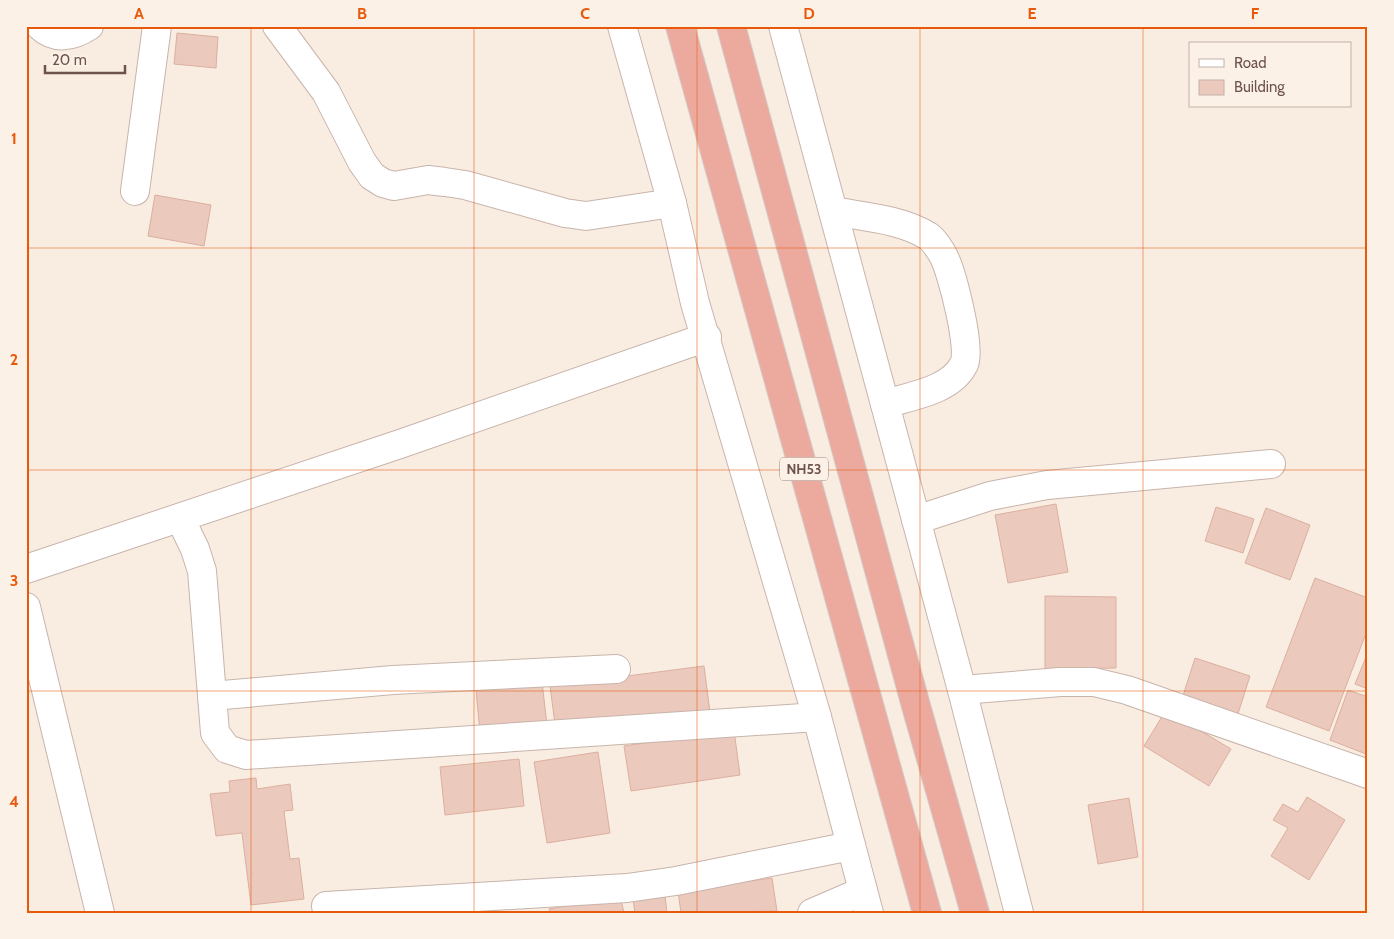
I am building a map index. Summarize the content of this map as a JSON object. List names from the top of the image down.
{
  "streets": {
    "highway": ["NH53"]
  },
  "legend": ["Road", "Building"],
  "scale_bar": "20 m",
  "grid": {
    "columns": [
      "A",
      "B",
      "C",
      "D",
      "E",
      "F"
    ],
    "rows": [
      "1",
      "2",
      "3",
      "4"
    ]
  }
}
